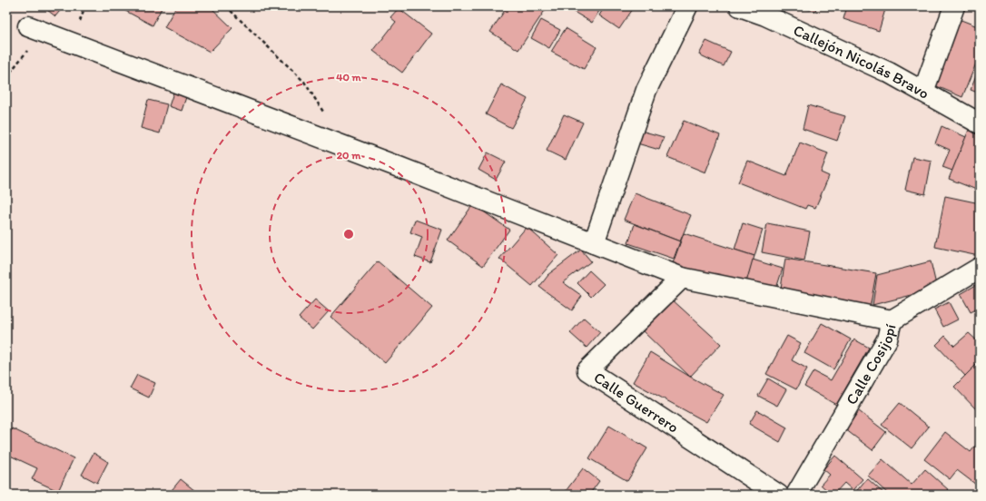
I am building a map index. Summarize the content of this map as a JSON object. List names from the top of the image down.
{
  "streets": {
    "street": ["Callejón Nicolás Bravo", "Calle Cosijopí", "Calle Guerrero"]
  },
  "rings": ["40 m", "20 m"]
}
